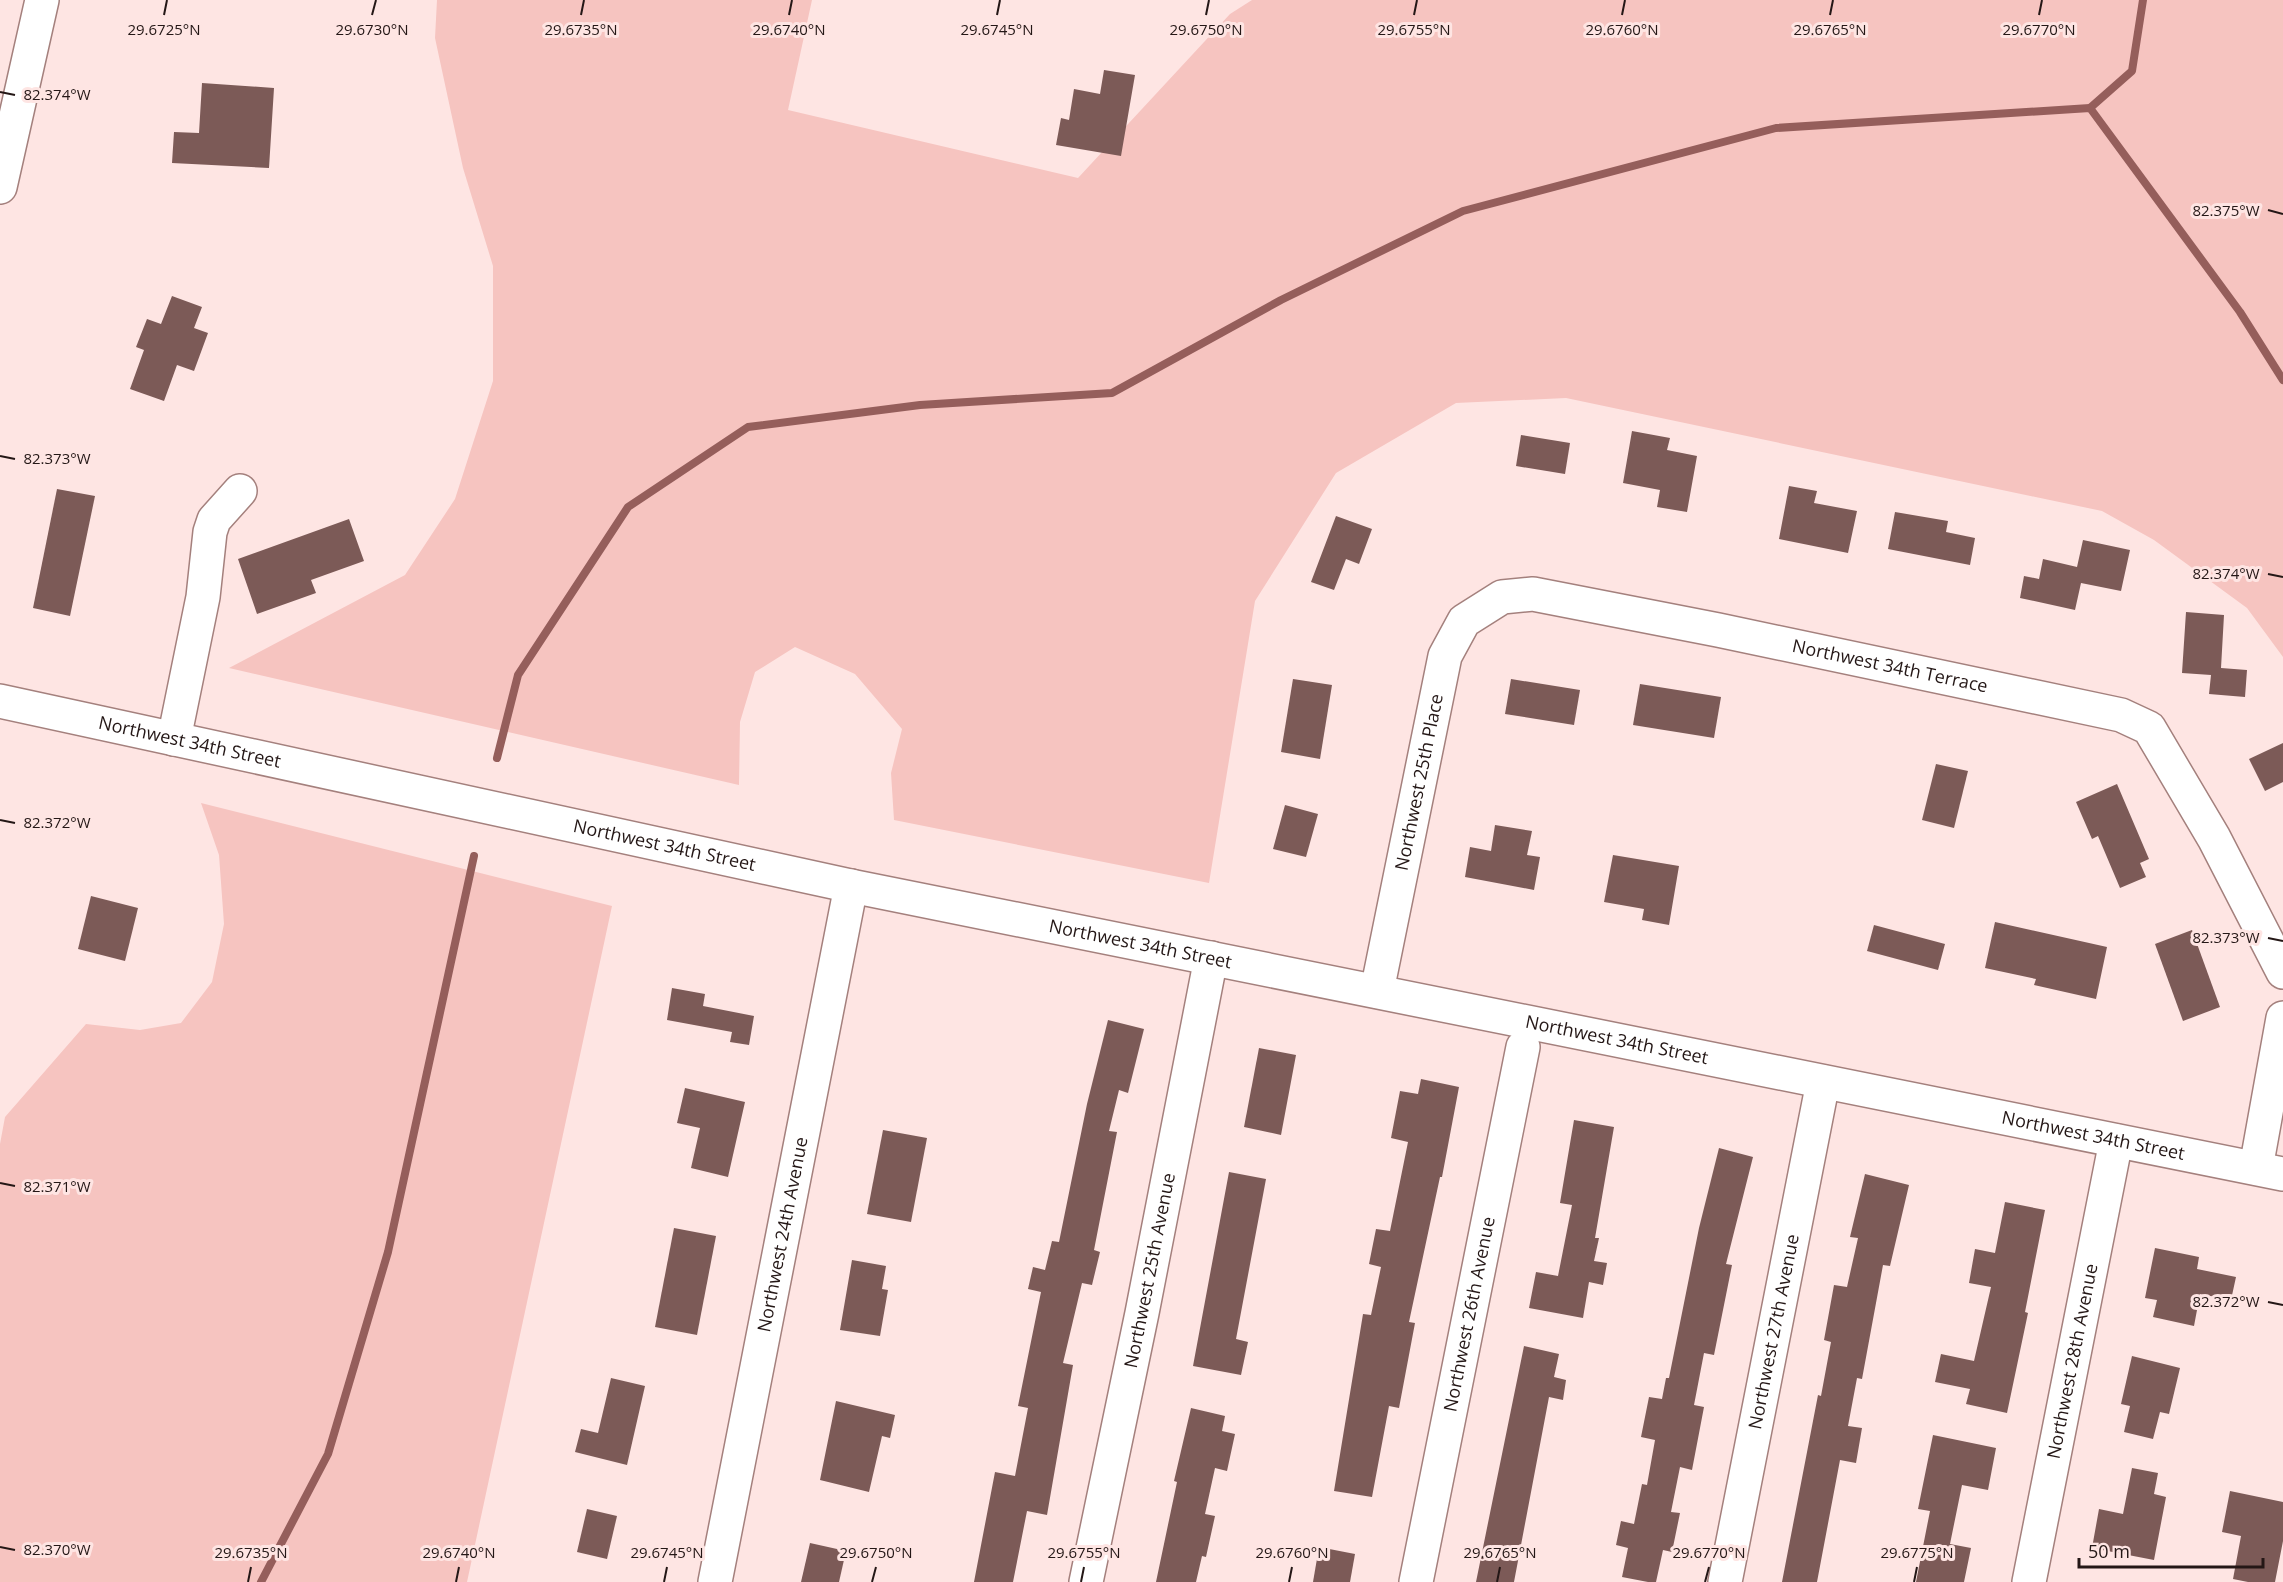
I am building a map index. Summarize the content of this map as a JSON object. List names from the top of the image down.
{
  "streets": {
    "street": [
      "Northwest 34th Terrace",
      "Northwest 34th Street",
      "Northwest 25th Place",
      "Northwest 24th Avenue",
      "Northwest 25th Avenue",
      "Northwest 26th Avenue",
      "Northwest 27th Avenue",
      "Northwest 28th Avenue"
    ]
  },
  "crossings": [
    ["Northwest 34th Terrace", "Northwest 25th Place"],
    ["Northwest 34th Street", "Northwest 25th Place"],
    ["Northwest 34th Street", "Northwest 24th Avenue"],
    ["Northwest 34th Street", "Northwest 25th Avenue"],
    ["Northwest 34th Street", "Northwest 27th Avenue"],
    ["Northwest 34th Street", "Northwest 28th Avenue"]
  ],
  "scale_bar": "50 m",
  "coordinates": [
    "29.6725°N",
    "29.6730°N",
    "29.6735°N",
    "29.6740°N",
    "29.6745°N",
    "29.6750°N",
    "29.6755°N",
    "29.6760°N",
    "29.6765°N",
    "29.6770°N",
    "82.374°W",
    "82.375°W",
    "82.373°W",
    "82.372°W",
    "82.371°W",
    "82.370°W",
    "29.6775°N"
  ]
}
